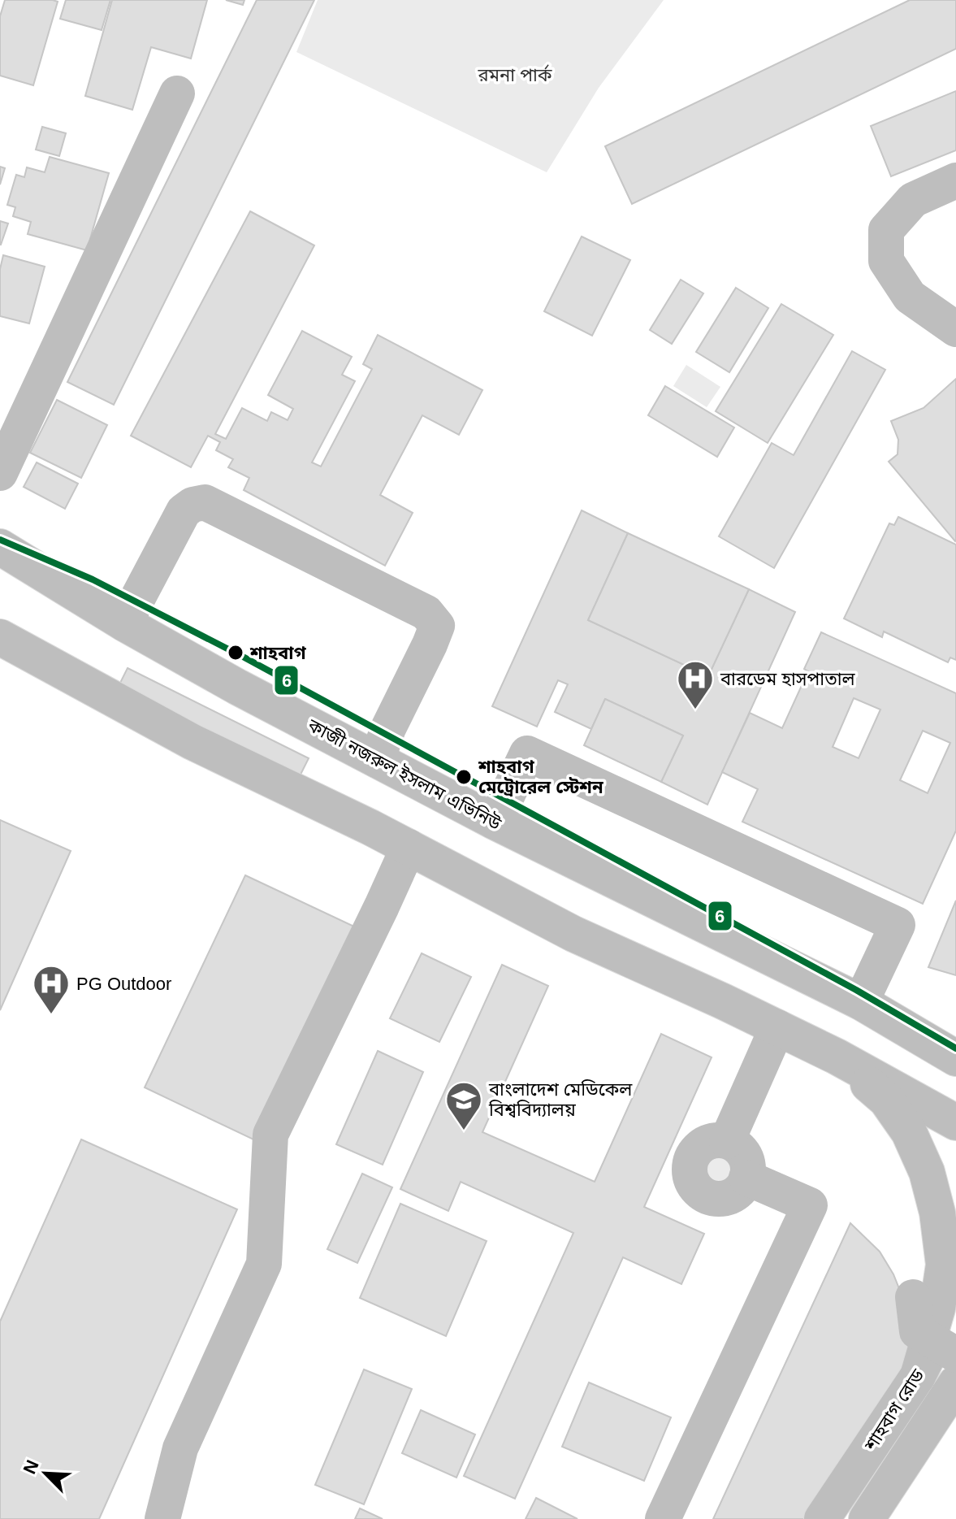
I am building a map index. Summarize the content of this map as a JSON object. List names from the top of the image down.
{
  "streets": {
    "main road": ["কাজী নজরুল ইসলাম এভিনিউ", "শাহবাগ রোড"]
  },
  "parks": ["রমনা পার্ক"],
  "places": {
    "other": ["শাহবাগ", "শাহবাগ মেট্রোরেল স্টেশন"],
    "hospital": ["বারডেম হাসপাতাল", "PG Outdoor"],
    "school or university": ["বাংলাদেশ মেডিকেল বিশ্ববিদ্যালয়"]
  },
  "lines": ["transit line 6"],
  "north": "top left"
}
